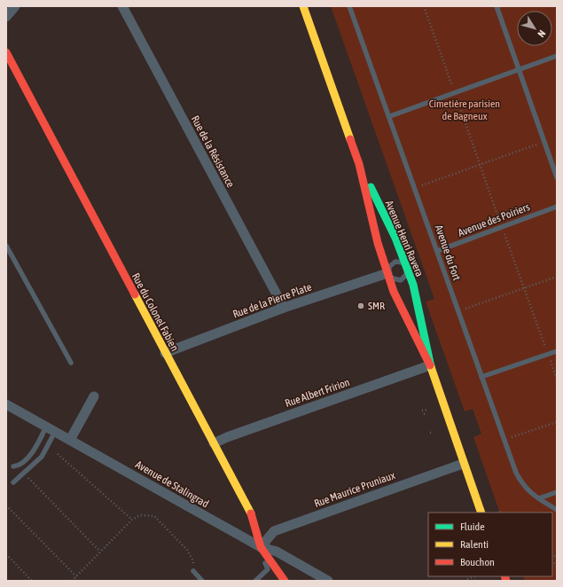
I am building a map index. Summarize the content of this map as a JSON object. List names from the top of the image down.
{
  "streets": {
    "street": [
      "Rue de la Résistance",
      "Avenue Henri Ravera",
      "Rue de la Pierre Plate",
      "Rue du Colonel Fabien",
      "Rue Albert Fririon",
      "Avenue de Stalingrad",
      "Rue Maurice Pruniaux"
    ],
    "lane": ["Avenue des Poiriers", "Avenue du Fort"]
  },
  "crossings": [
    ["Rue de la Résistance", "Rue de la Pierre Plate"],
    ["Avenue des Poiriers", "Avenue du Fort"],
    ["Avenue Henri Ravera", "Rue de la Pierre Plate"],
    ["Avenue Henri Ravera", "Rue Albert Fririon"],
    ["Avenue Henri Ravera", "Rue Maurice Pruniaux"],
    ["Rue de la Pierre Plate", "Rue du Colonel Fabien"],
    ["Rue du Colonel Fabien", "Rue Albert Fririon"],
    ["Rue du Colonel Fabien", "Avenue de Stalingrad"],
    ["Rue du Colonel Fabien", "Rue Maurice Pruniaux"],
    ["Avenue de Stalingrad", "Rue Maurice Pruniaux"]
  ],
  "parks": ["Cimetière parisien de Bagneux"],
  "places": ["SMR"],
  "legend": ["Fluide", "Ralenti", "Bouchon"],
  "north": "bottom right"
}
